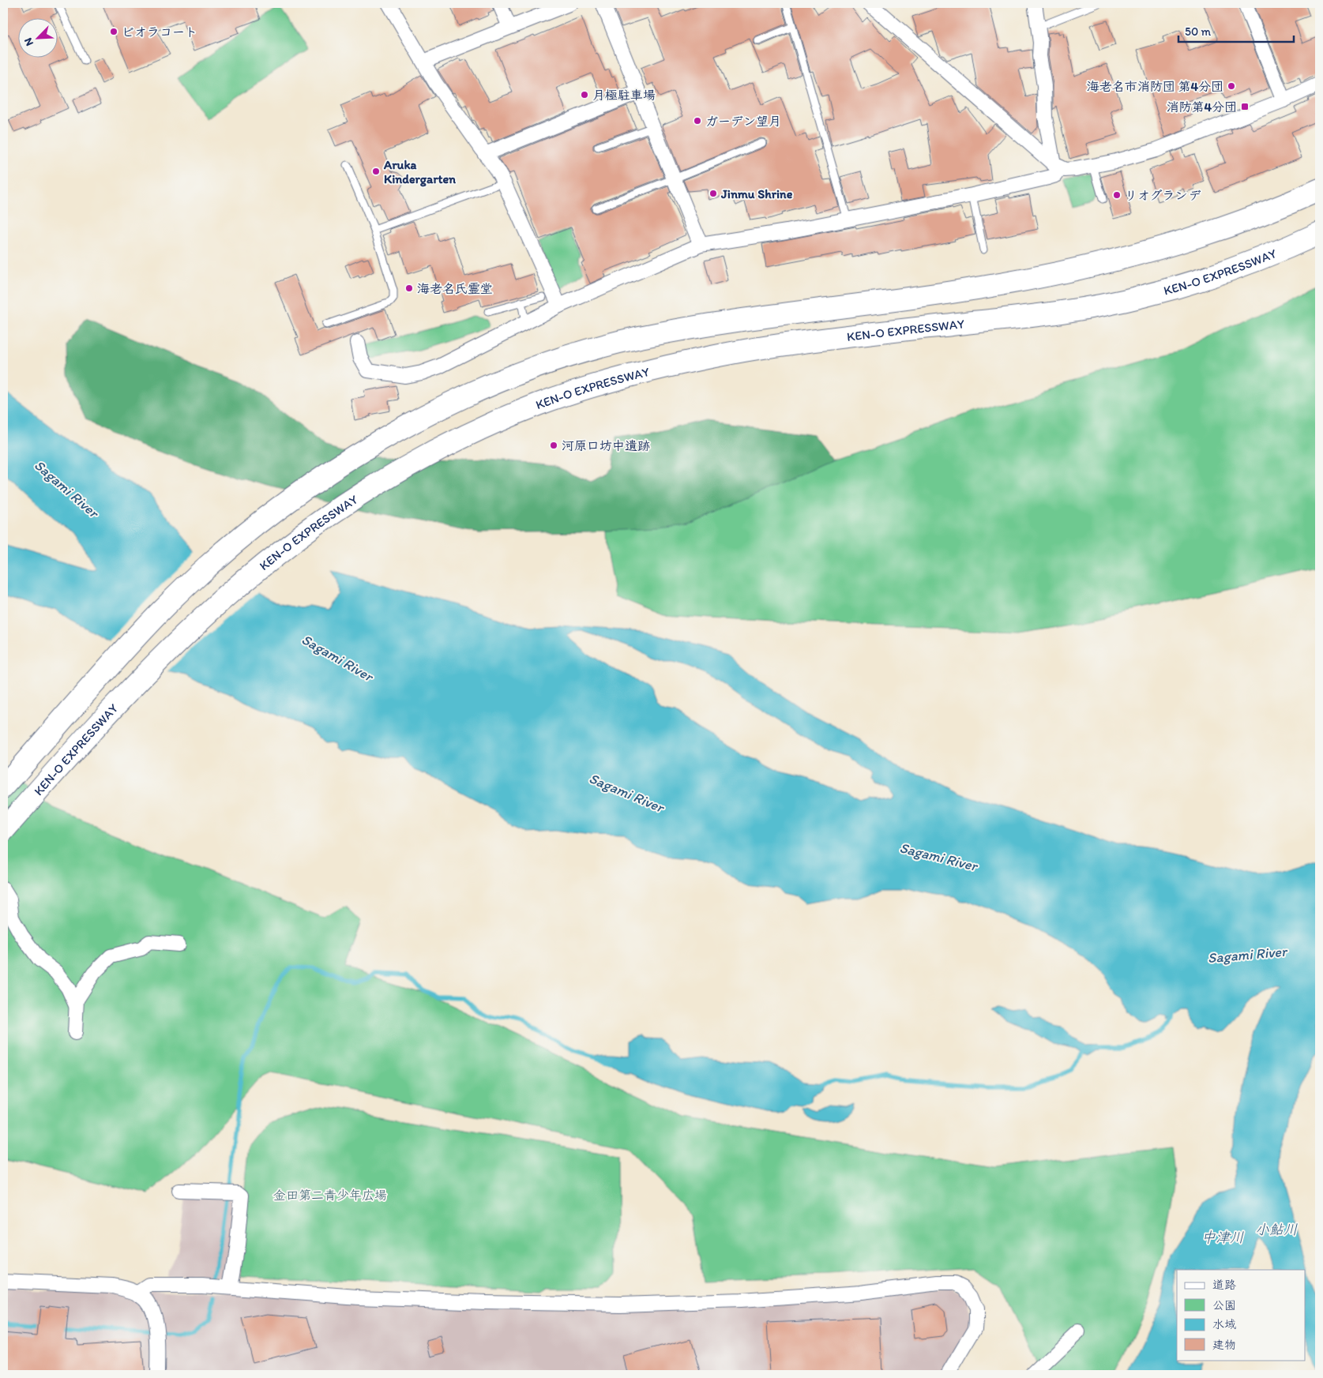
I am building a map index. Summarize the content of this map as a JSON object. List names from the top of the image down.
{
  "streets": {
    "highway": ["KEN-O EXPRESSWAY"]
  },
  "water": ["Sagami River", "小鮎川", "中津川"],
  "parks": ["金田第二青少年広場"],
  "places": {
    "other": [
      "ビオラコート",
      "海老名市消防団 第4分団",
      "月極駐車場",
      "ガーデン望月",
      "Aruka Kindergarten",
      "Jinmu Shrine",
      "リオグランデ",
      "海老名氏霊堂",
      "河原口坊中遺跡"
    ],
    "transit": ["消防第4分団"]
  },
  "legend": [
    "道路",
    "公園",
    "水域",
    "建物"
  ],
  "scale_bar": "50 m",
  "north": "bottom left"
}
